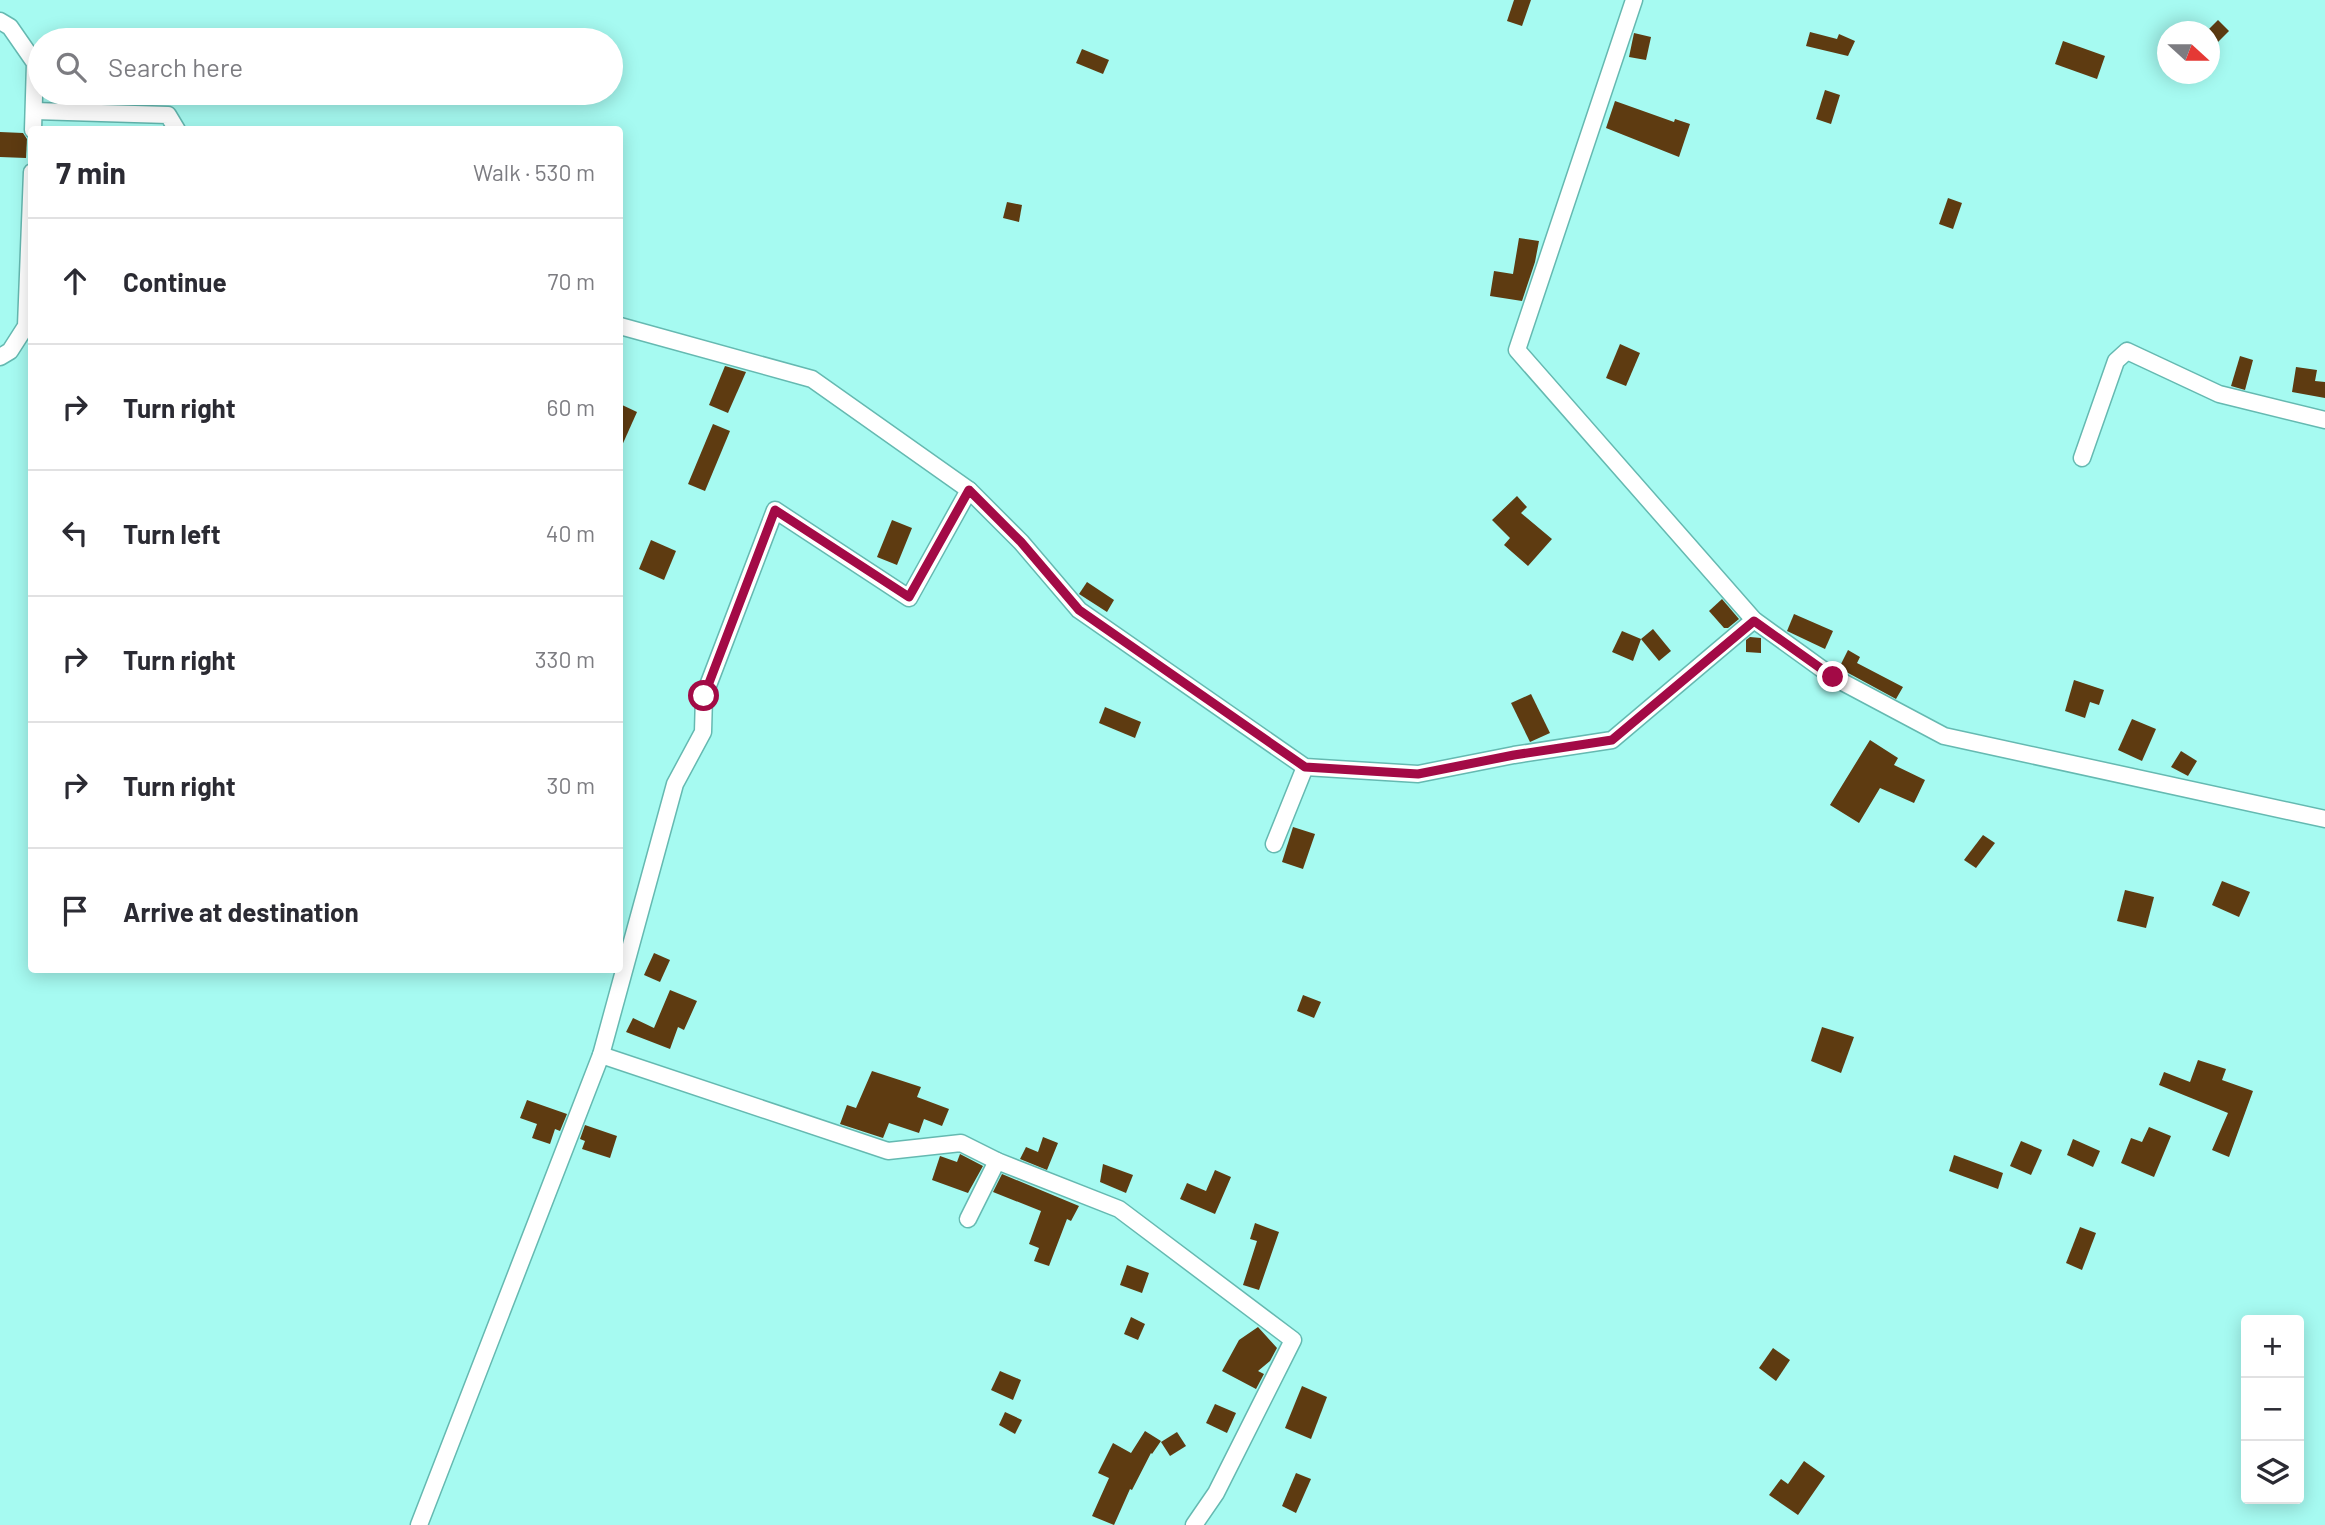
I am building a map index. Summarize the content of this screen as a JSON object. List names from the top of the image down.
{
  "north": "right",
  "page": {
    "search": "Search here",
    "heading": ["7 min", "Walk · 530 m"],
    "list": [
      ["Continue", "70 m"],
      ["Turn right", "60 m"],
      ["Turn left", "40 m"],
      ["Turn right", "330 m"],
      ["Turn right", "30 m"],
      "Arrive at destination"
    ],
    "map_buttons": ["+", "−"]
  }
}
